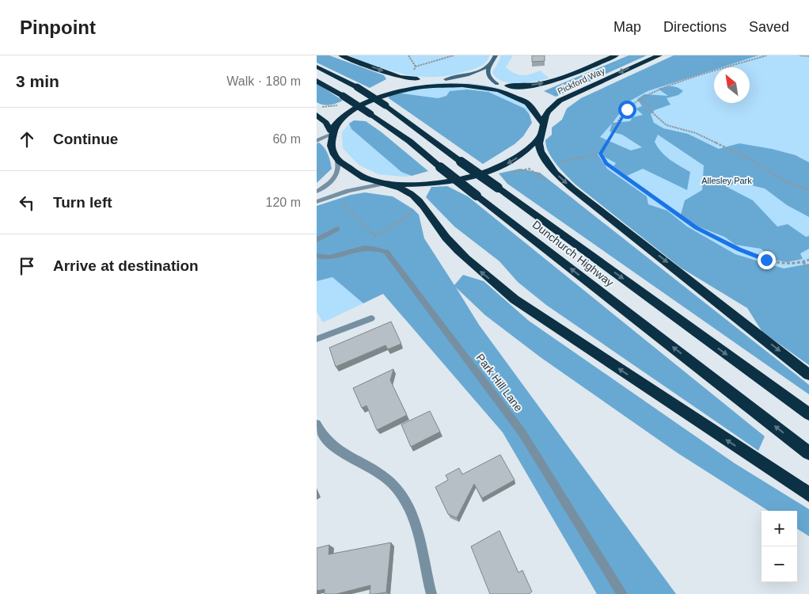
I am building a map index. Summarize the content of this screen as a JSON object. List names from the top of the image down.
{
  "streets": {
    "highway": ["Pickford Way", "Dunchurch Highway"],
    "street": ["Park Hill Lane"]
  },
  "parks": ["Allesley Park"],
  "north": "top left",
  "page": {
    "header": "Pinpoint",
    "nav": ["Map", "Directions", "Saved"],
    "heading": ["3 min", "Walk · 180 m"],
    "list": [
      ["Continue", "60 m"],
      ["Turn left", "120 m"],
      "Arrive at destination"
    ],
    "map_buttons": ["+", "−"]
  }
}
